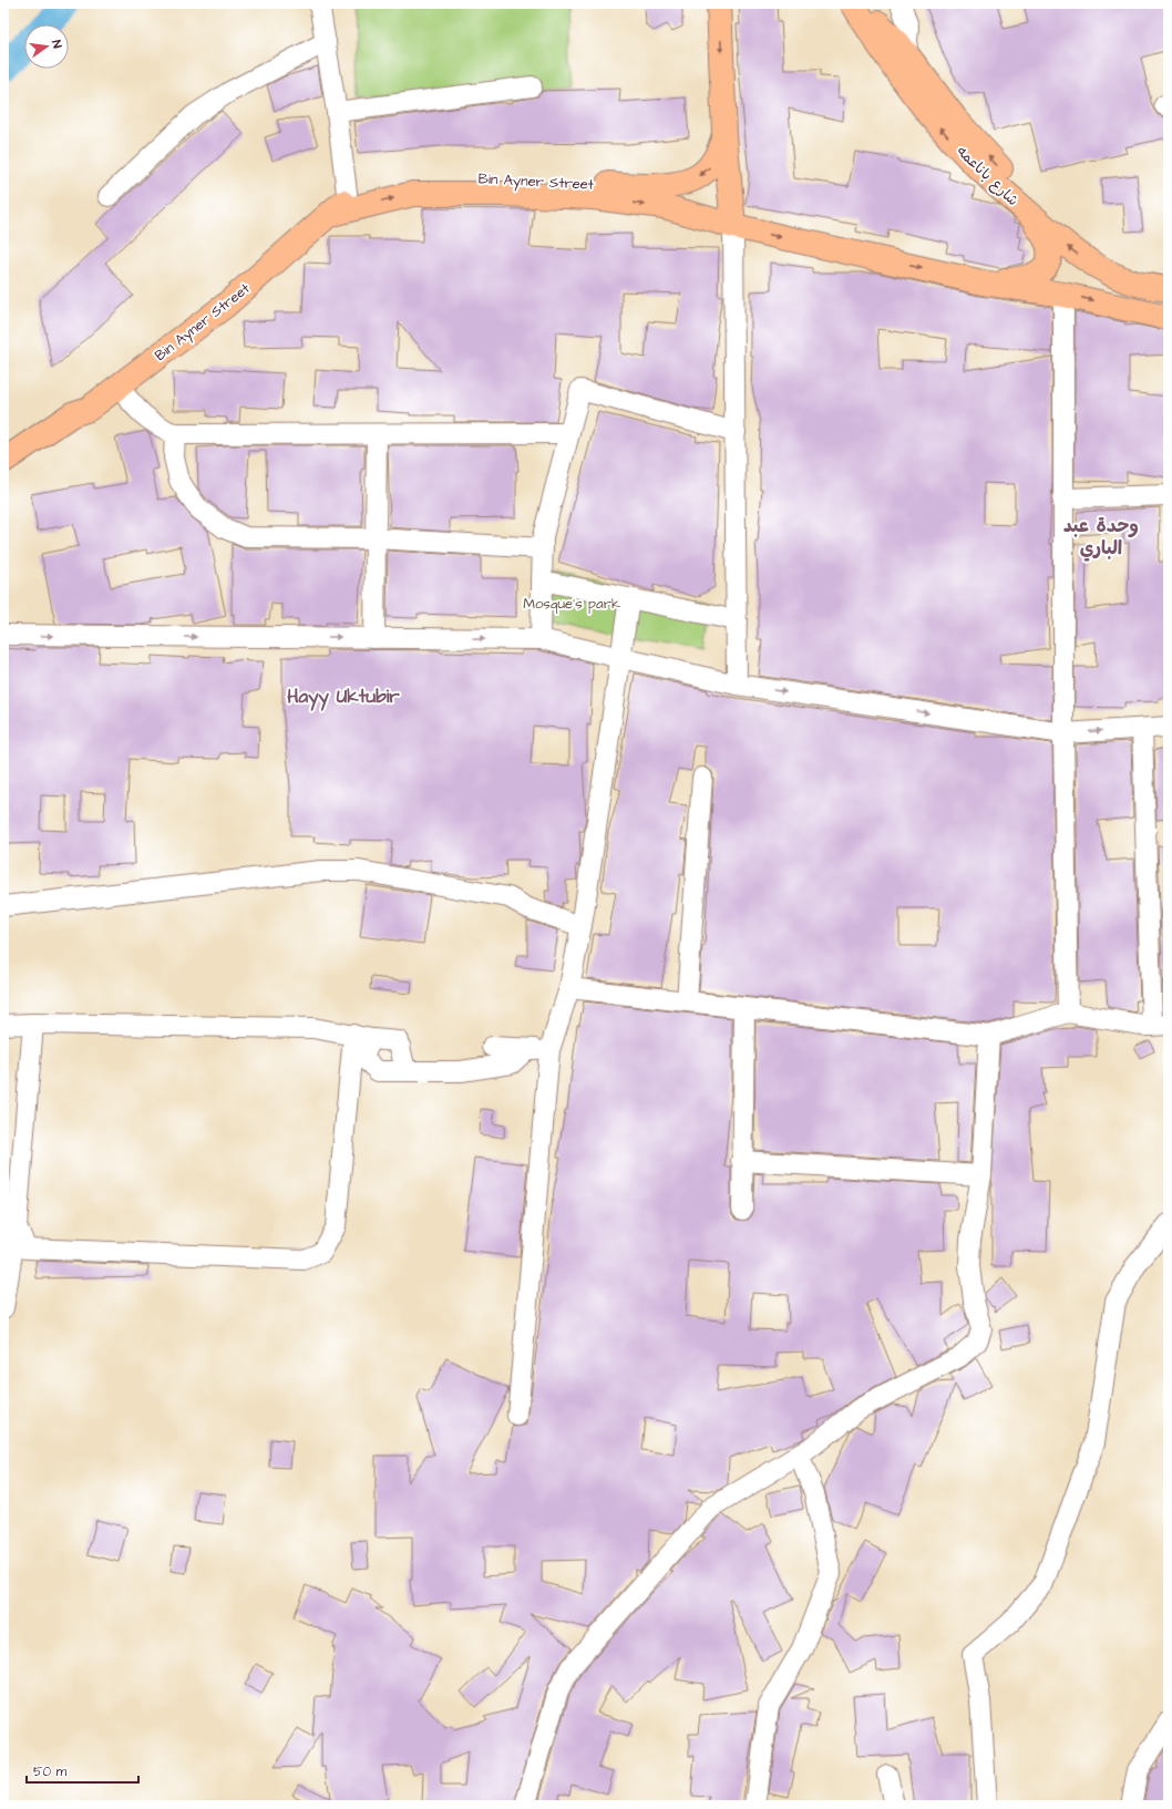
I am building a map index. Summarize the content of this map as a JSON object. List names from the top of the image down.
{
  "streets": {
    "highway": ["شارع باناعمه", "Bin Ayner Street"]
  },
  "districts": ["وحدة عبد الباري", "Hayy Uktubir"],
  "parks": ["Mosque's park"],
  "scale_bar": "50 m",
  "north": "right"
}
